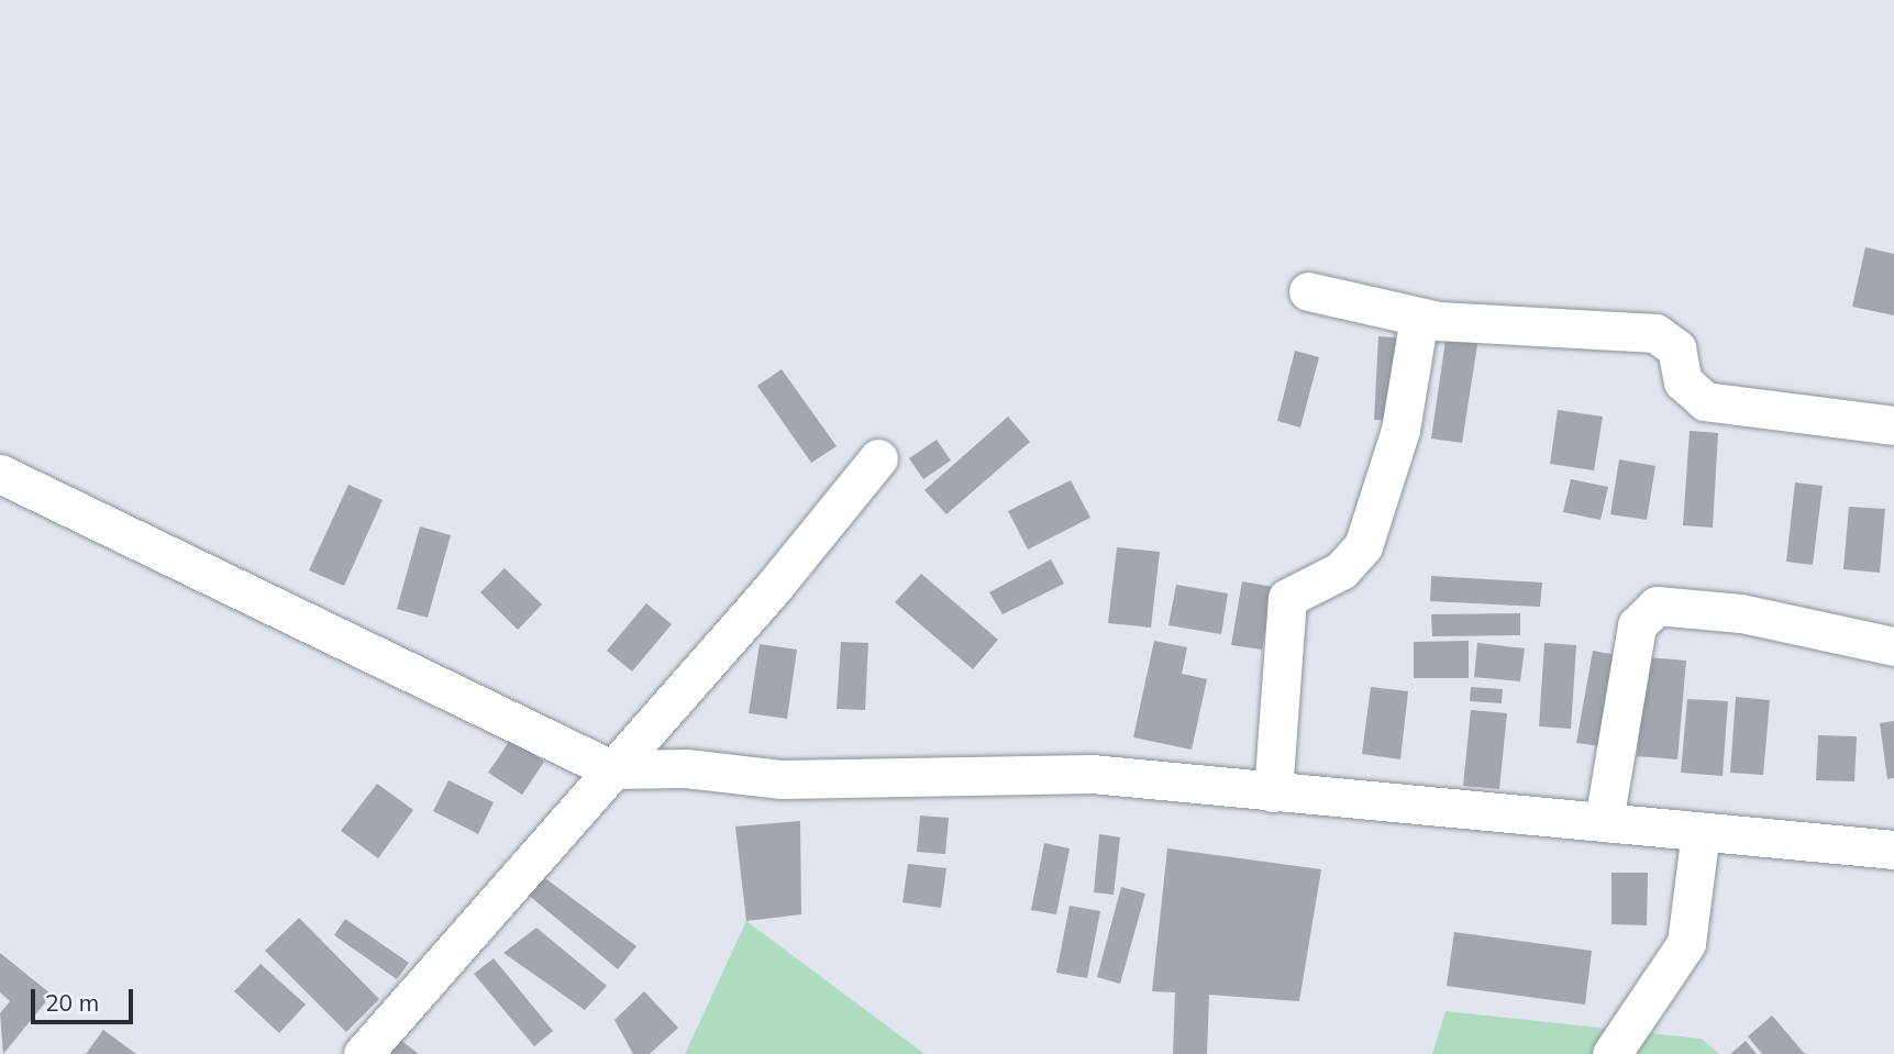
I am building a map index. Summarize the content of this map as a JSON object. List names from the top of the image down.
{
  "scale_bar": "20 m"
}
